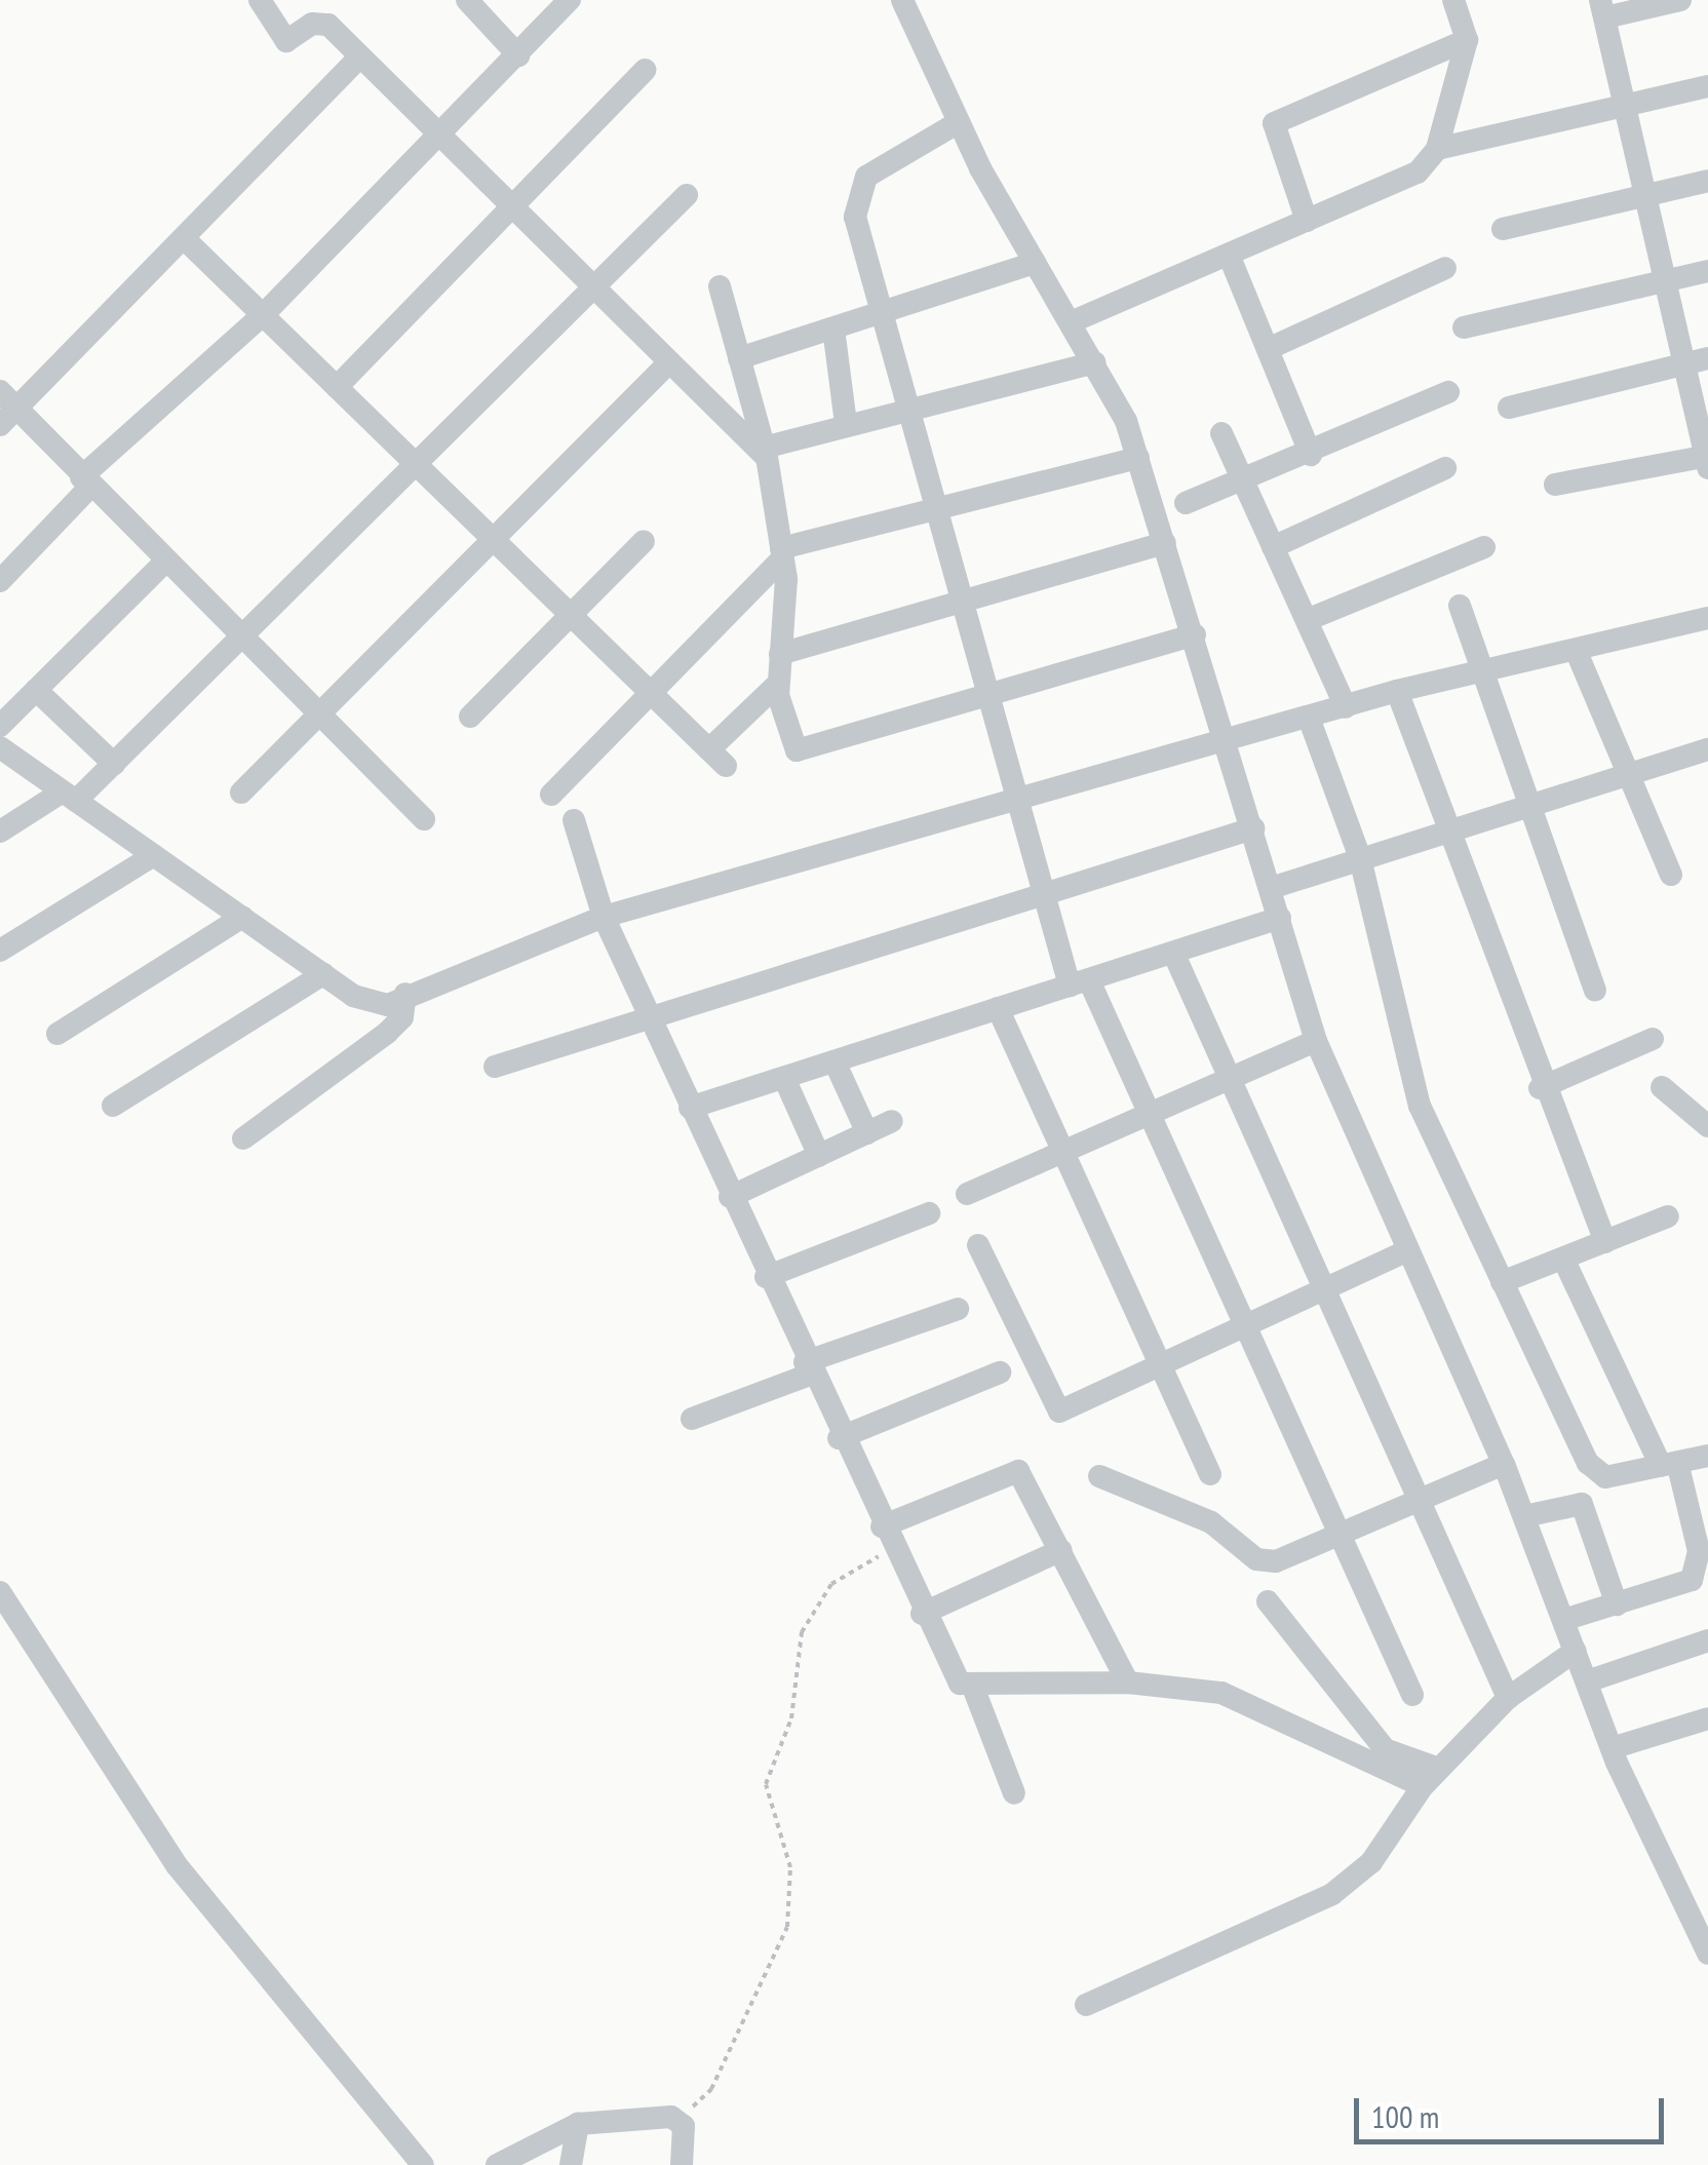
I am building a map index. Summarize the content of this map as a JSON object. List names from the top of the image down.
{
  "scale_bar": "100 m"
}
